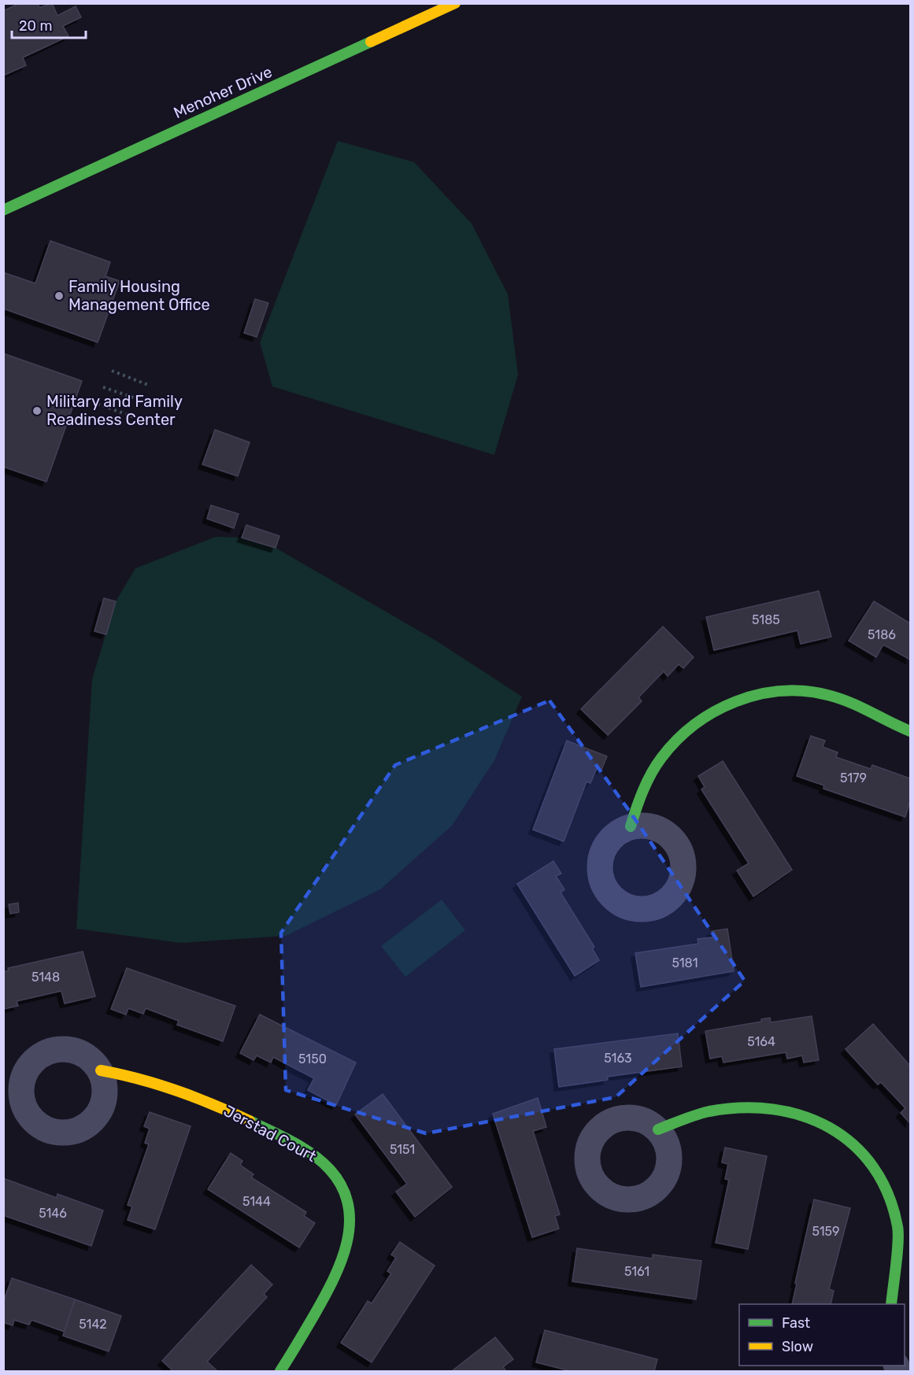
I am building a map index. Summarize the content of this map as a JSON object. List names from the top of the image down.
{
  "streets": {
    "street": ["Menoher Drive", "Jerstad Court"]
  },
  "places": ["Family Housing Management Office", "Military and Family Readiness Center"],
  "house_numbers": [
    "5185",
    "5186",
    "5179",
    "5181",
    "5148",
    "5164",
    "5163",
    "5150",
    "5151",
    "5144",
    "5146",
    "5159",
    "5161",
    "5142"
  ],
  "legend": ["Fast", "Slow"],
  "scale_bar": "20 m"
}
